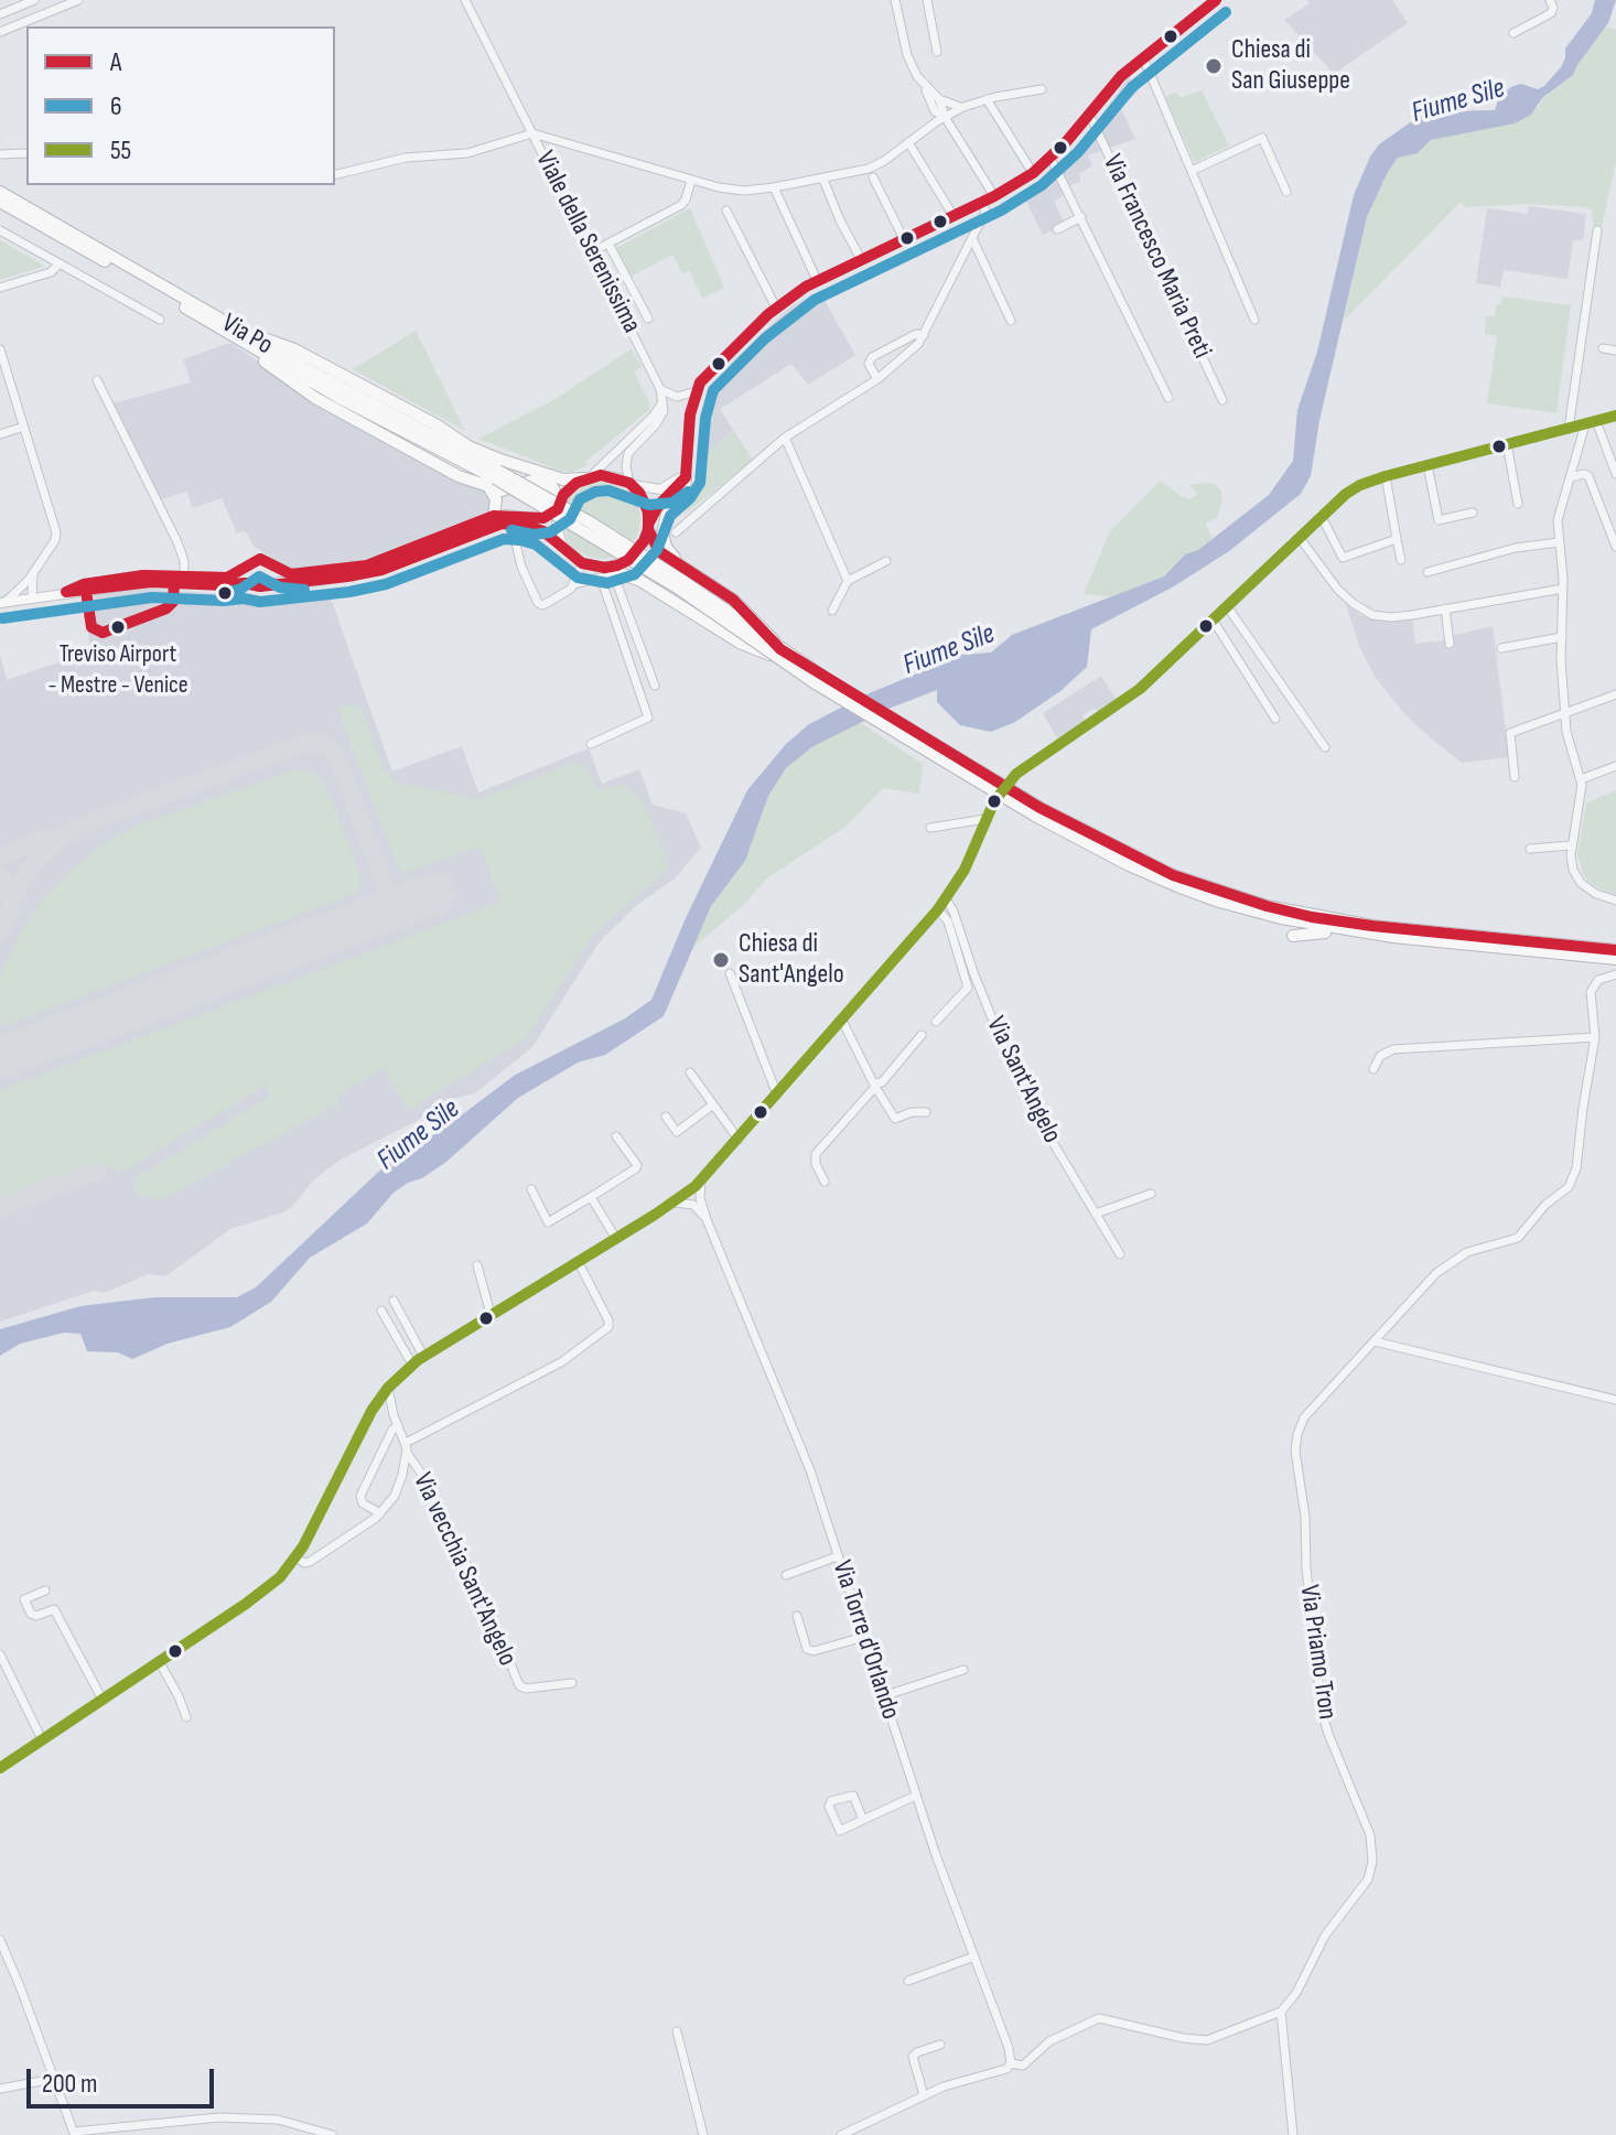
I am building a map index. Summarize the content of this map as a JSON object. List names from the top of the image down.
{
  "streets": {
    "highway": ["Via Po"],
    "street": [
      "Viale della Serenissima",
      "Via Francesco Maria Preti",
      "Via Sant'Angelo",
      "Via vecchia Sant'Angelo",
      "Via Torre d'Orlando",
      "Via Priamo Tron"
    ]
  },
  "water": ["Fiume Sile"],
  "places": ["Chiesa di San Giuseppe", "Treviso Airport - Mestre - Venice", "Chiesa di Sant'Angelo"],
  "lines": ["transit line A", "transit line 6", "transit line 55"],
  "legend": ["A", "6", "55"],
  "scale_bar": "200 m"
}
